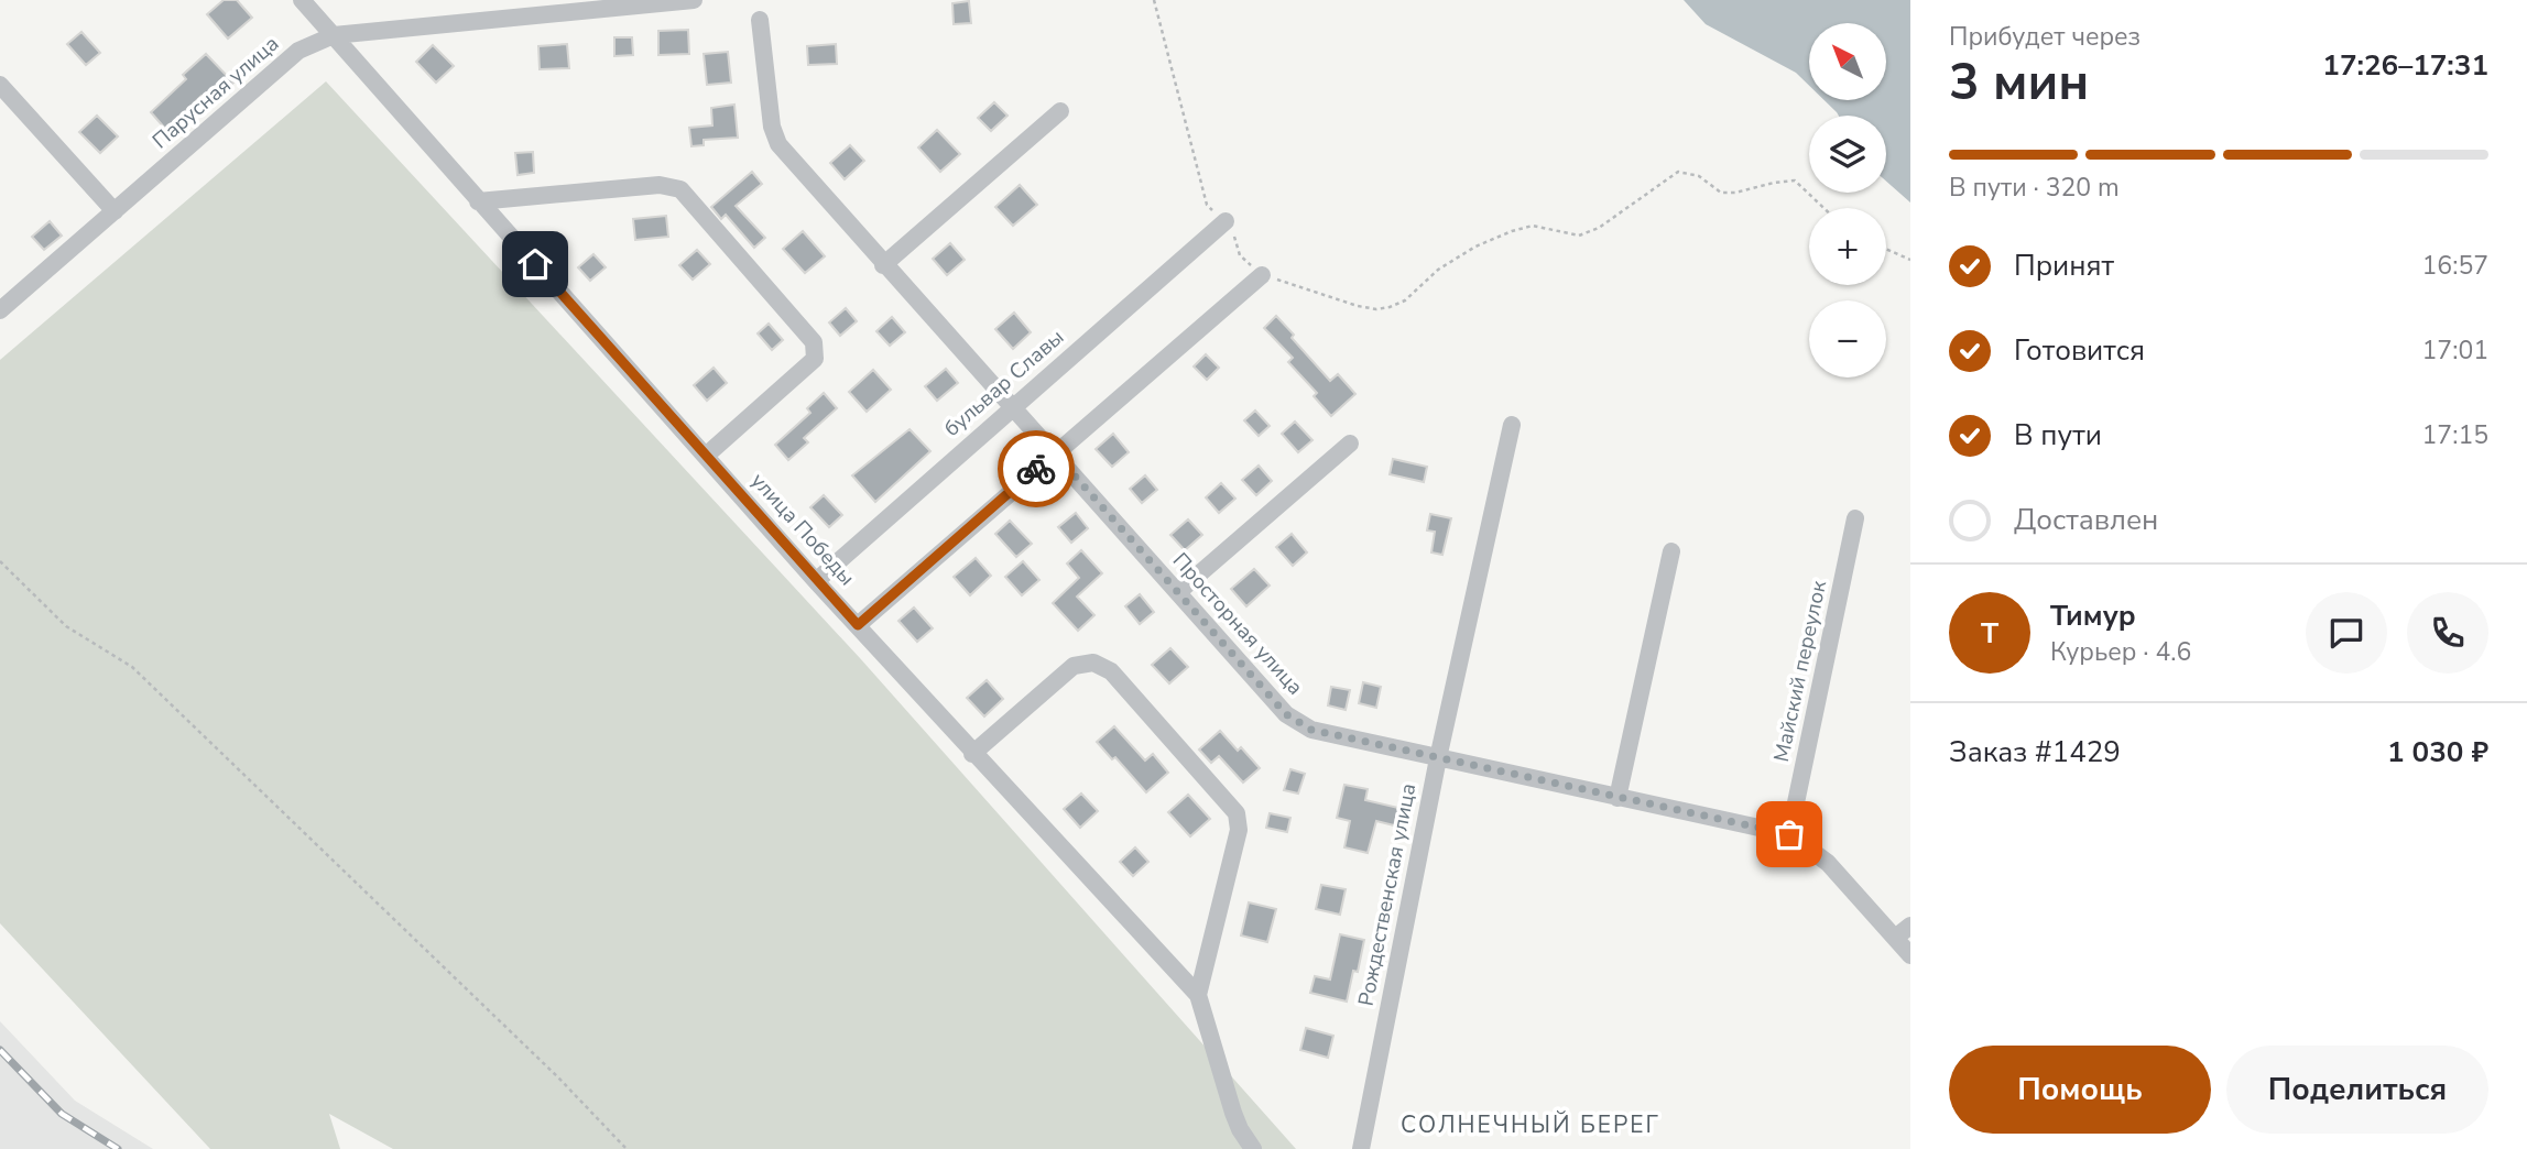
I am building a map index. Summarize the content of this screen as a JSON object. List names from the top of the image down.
{
  "streets": {
    "street": [
      "Парусная улица",
      "бульвар Славы",
      "улица Победы",
      "Просторная улица",
      "Майский переулок",
      "Рождественская улица"
    ]
  },
  "crossings": [
    ["Парусная улица", "улица Победы"],
    ["бульвар Славы", "улица Победы"],
    ["бульвар Славы", "Просторная улица"],
    ["Просторная улица", "Майский переулок"],
    ["Просторная улица", "Рождественская улица"]
  ],
  "districts": ["СОЛНЕЧНЫЙ БЕРЕГ"],
  "north": "top left",
  "page": {
    "heading": ["3 мин", "Прибудет через", "17:26–17:31"],
    "panel": [
      "Тимур",
      "Курьер · 4.6",
      "Заказ #1429",
      "1 030 ₽"
    ],
    "map_buttons": ["+", "−"],
    "bar": "В пути · 320 m",
    "list": [
      ["Принят", "16:57"],
      ["Готовится", "17:01"],
      ["В пути", "17:15"],
      "Доставлен"
    ],
    "round": "Т",
    "buttons": ["Помощь", "Поделиться"]
  }
}
